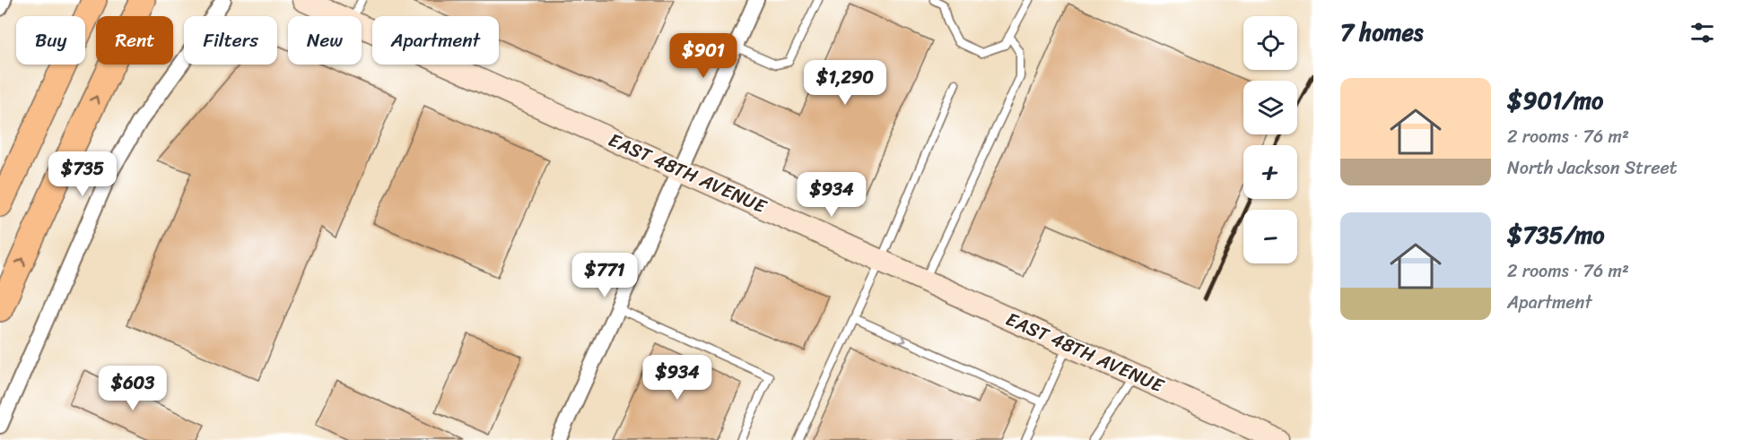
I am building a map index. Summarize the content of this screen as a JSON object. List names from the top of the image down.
{
  "streets": {
    "street": ["EAST 48TH AVENUE"]
  },
  "page": {
    "heading": "7 homes",
    "map_buttons": ["+", "−"],
    "chip": [
      "Buy",
      "Rent",
      "Filters",
      "New",
      "Apartment"
    ],
    "price": [
      "$901",
      "$1,290",
      "$735",
      "$934",
      "$771",
      "$934",
      "$603"
    ],
    "list": [
      {
        "name": "$901/mo",
        "note": "2 rooms · 76 m² · North Jackson Street"
      },
      {
        "name": "$735/mo",
        "note": "2 rooms · 76 m² · Apartment"
      }
    ]
  }
}
